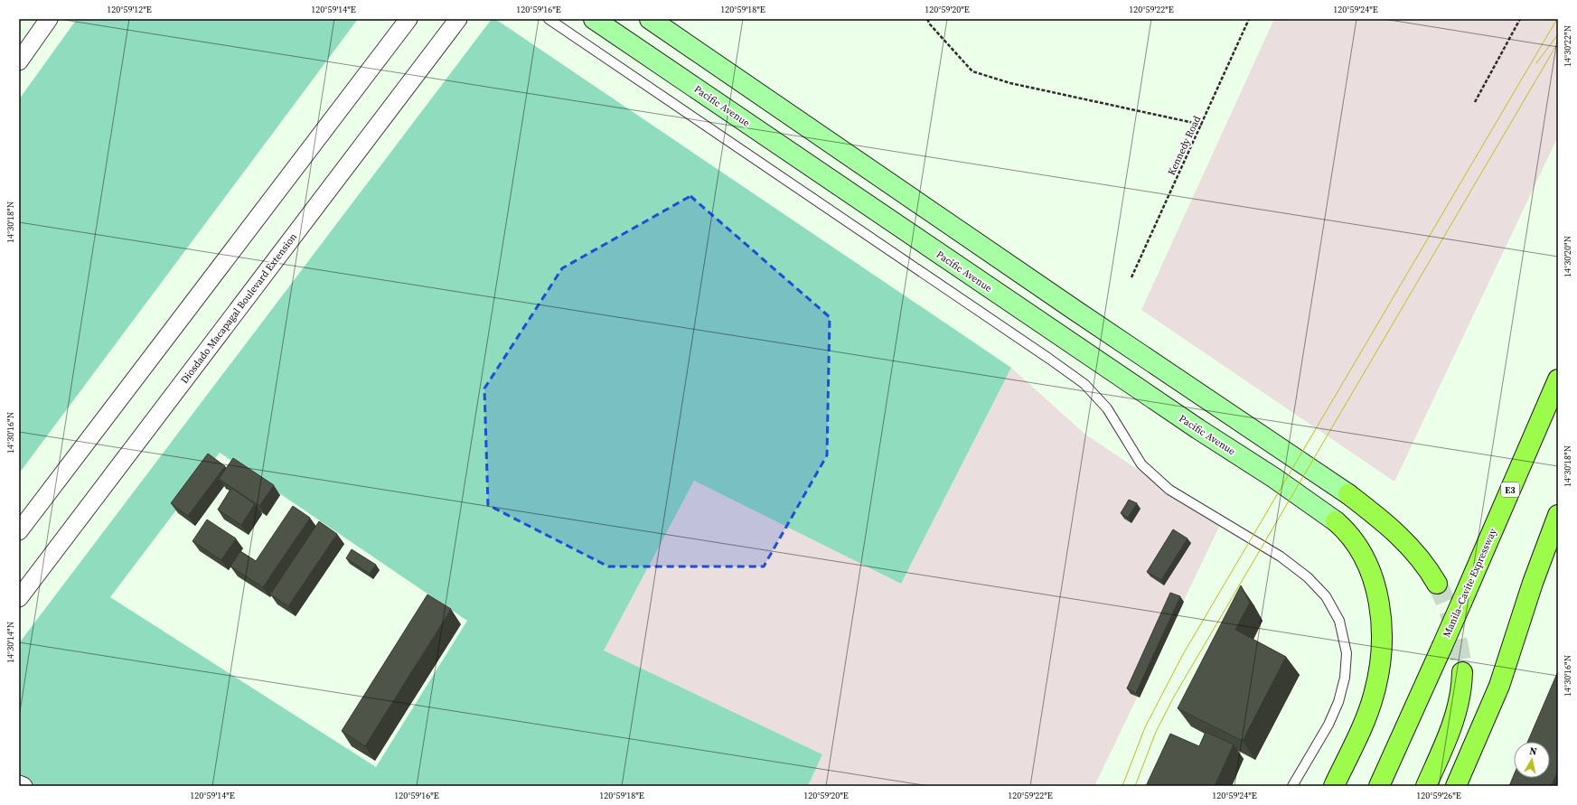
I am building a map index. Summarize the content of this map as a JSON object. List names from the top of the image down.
{
  "streets": {
    "highway": ["E3", "Manila–Cavite Expressway"],
    "main road": ["Pacific Avenue"],
    "street": ["Diosdado Macapagal Boulevard Extension"],
    "path": ["Kennedy Road"]
  },
  "north": "top",
  "coordinates": [
    "120°59'12\"E",
    "120°59'14\"E",
    "120°59'16\"E",
    "120°59'18\"E",
    "120°59'20\"E",
    "120°59'22\"E",
    "120°59'24\"E",
    "14°30'22\"N",
    "14°30'18\"N",
    "14°30'20\"N",
    "14°30'16\"N",
    "14°30'14\"N",
    "120°59'26\"E"
  ]
}
